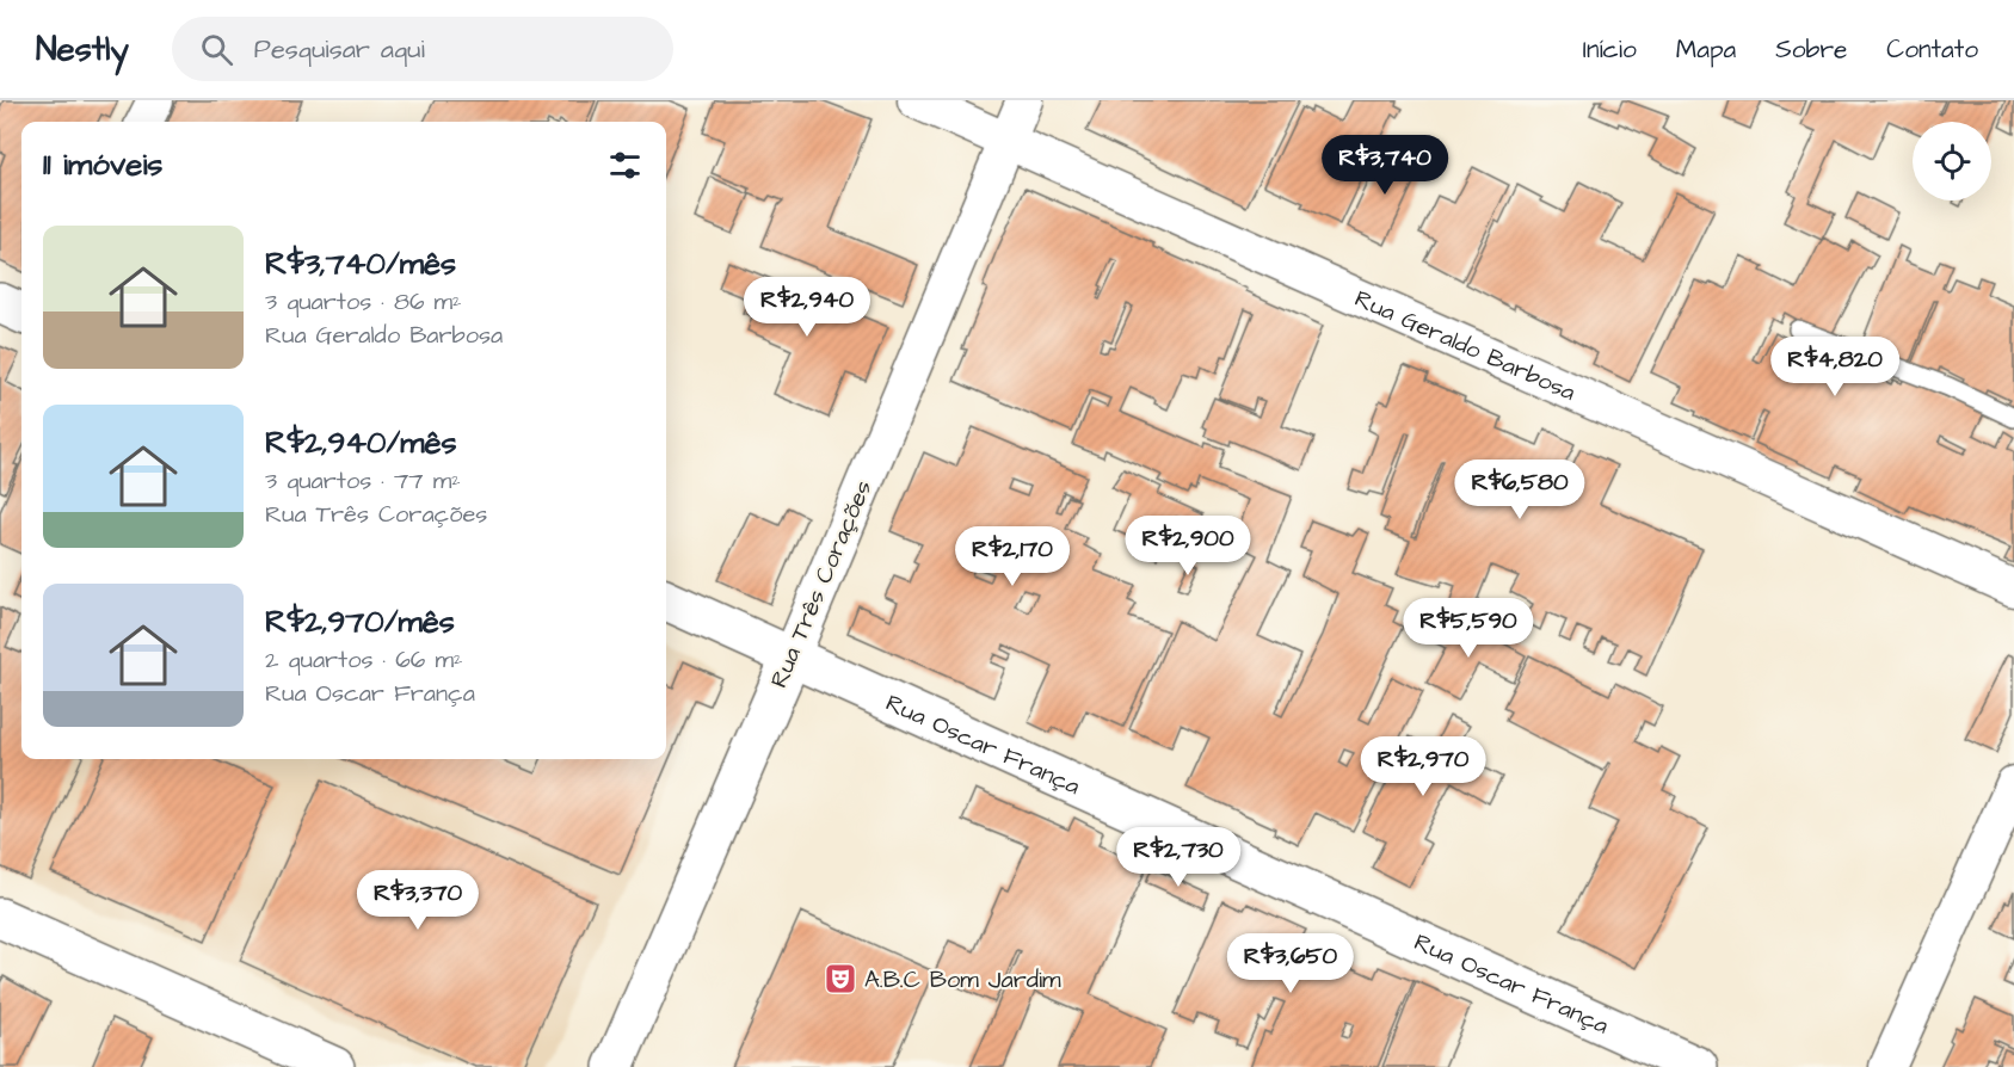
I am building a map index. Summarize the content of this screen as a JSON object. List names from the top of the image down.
{
  "streets": {
    "street": ["Rua Geraldo Barbosa", "Rua Três Corações", "Rua Oscar França"]
  },
  "crossings": [
    ["Rua Geraldo Barbosa", "Rua Três Corações"],
    ["Rua Três Corações", "Rua Oscar França"]
  ],
  "places": {
    "theatre": ["A.B.C Bom Jardim"]
  },
  "page": {
    "header": "Nestly",
    "search": "Pesquisar aqui",
    "nav": [
      "Início",
      "Mapa",
      "Sobre",
      "Contato"
    ],
    "heading": "11 imóveis",
    "price": [
      "R$3,740",
      "R$2,940",
      "R$4,820",
      "R$6,580",
      "R$2,900",
      "R$2,170",
      "R$5,590",
      "R$2,970",
      "R$2,730",
      "R$3,370",
      "R$3,650"
    ],
    "list": [
      {
        "name": "R$3,740/mês",
        "note": "3 quartos · 86 m² · Rua Geraldo Barbosa"
      },
      {
        "name": "R$2,940/mês",
        "note": "3 quartos · 77 m² · Rua Três Corações"
      },
      {
        "name": "R$2,970/mês",
        "note": "2 quartos · 66 m² · Rua Oscar França"
      }
    ]
  }
}
